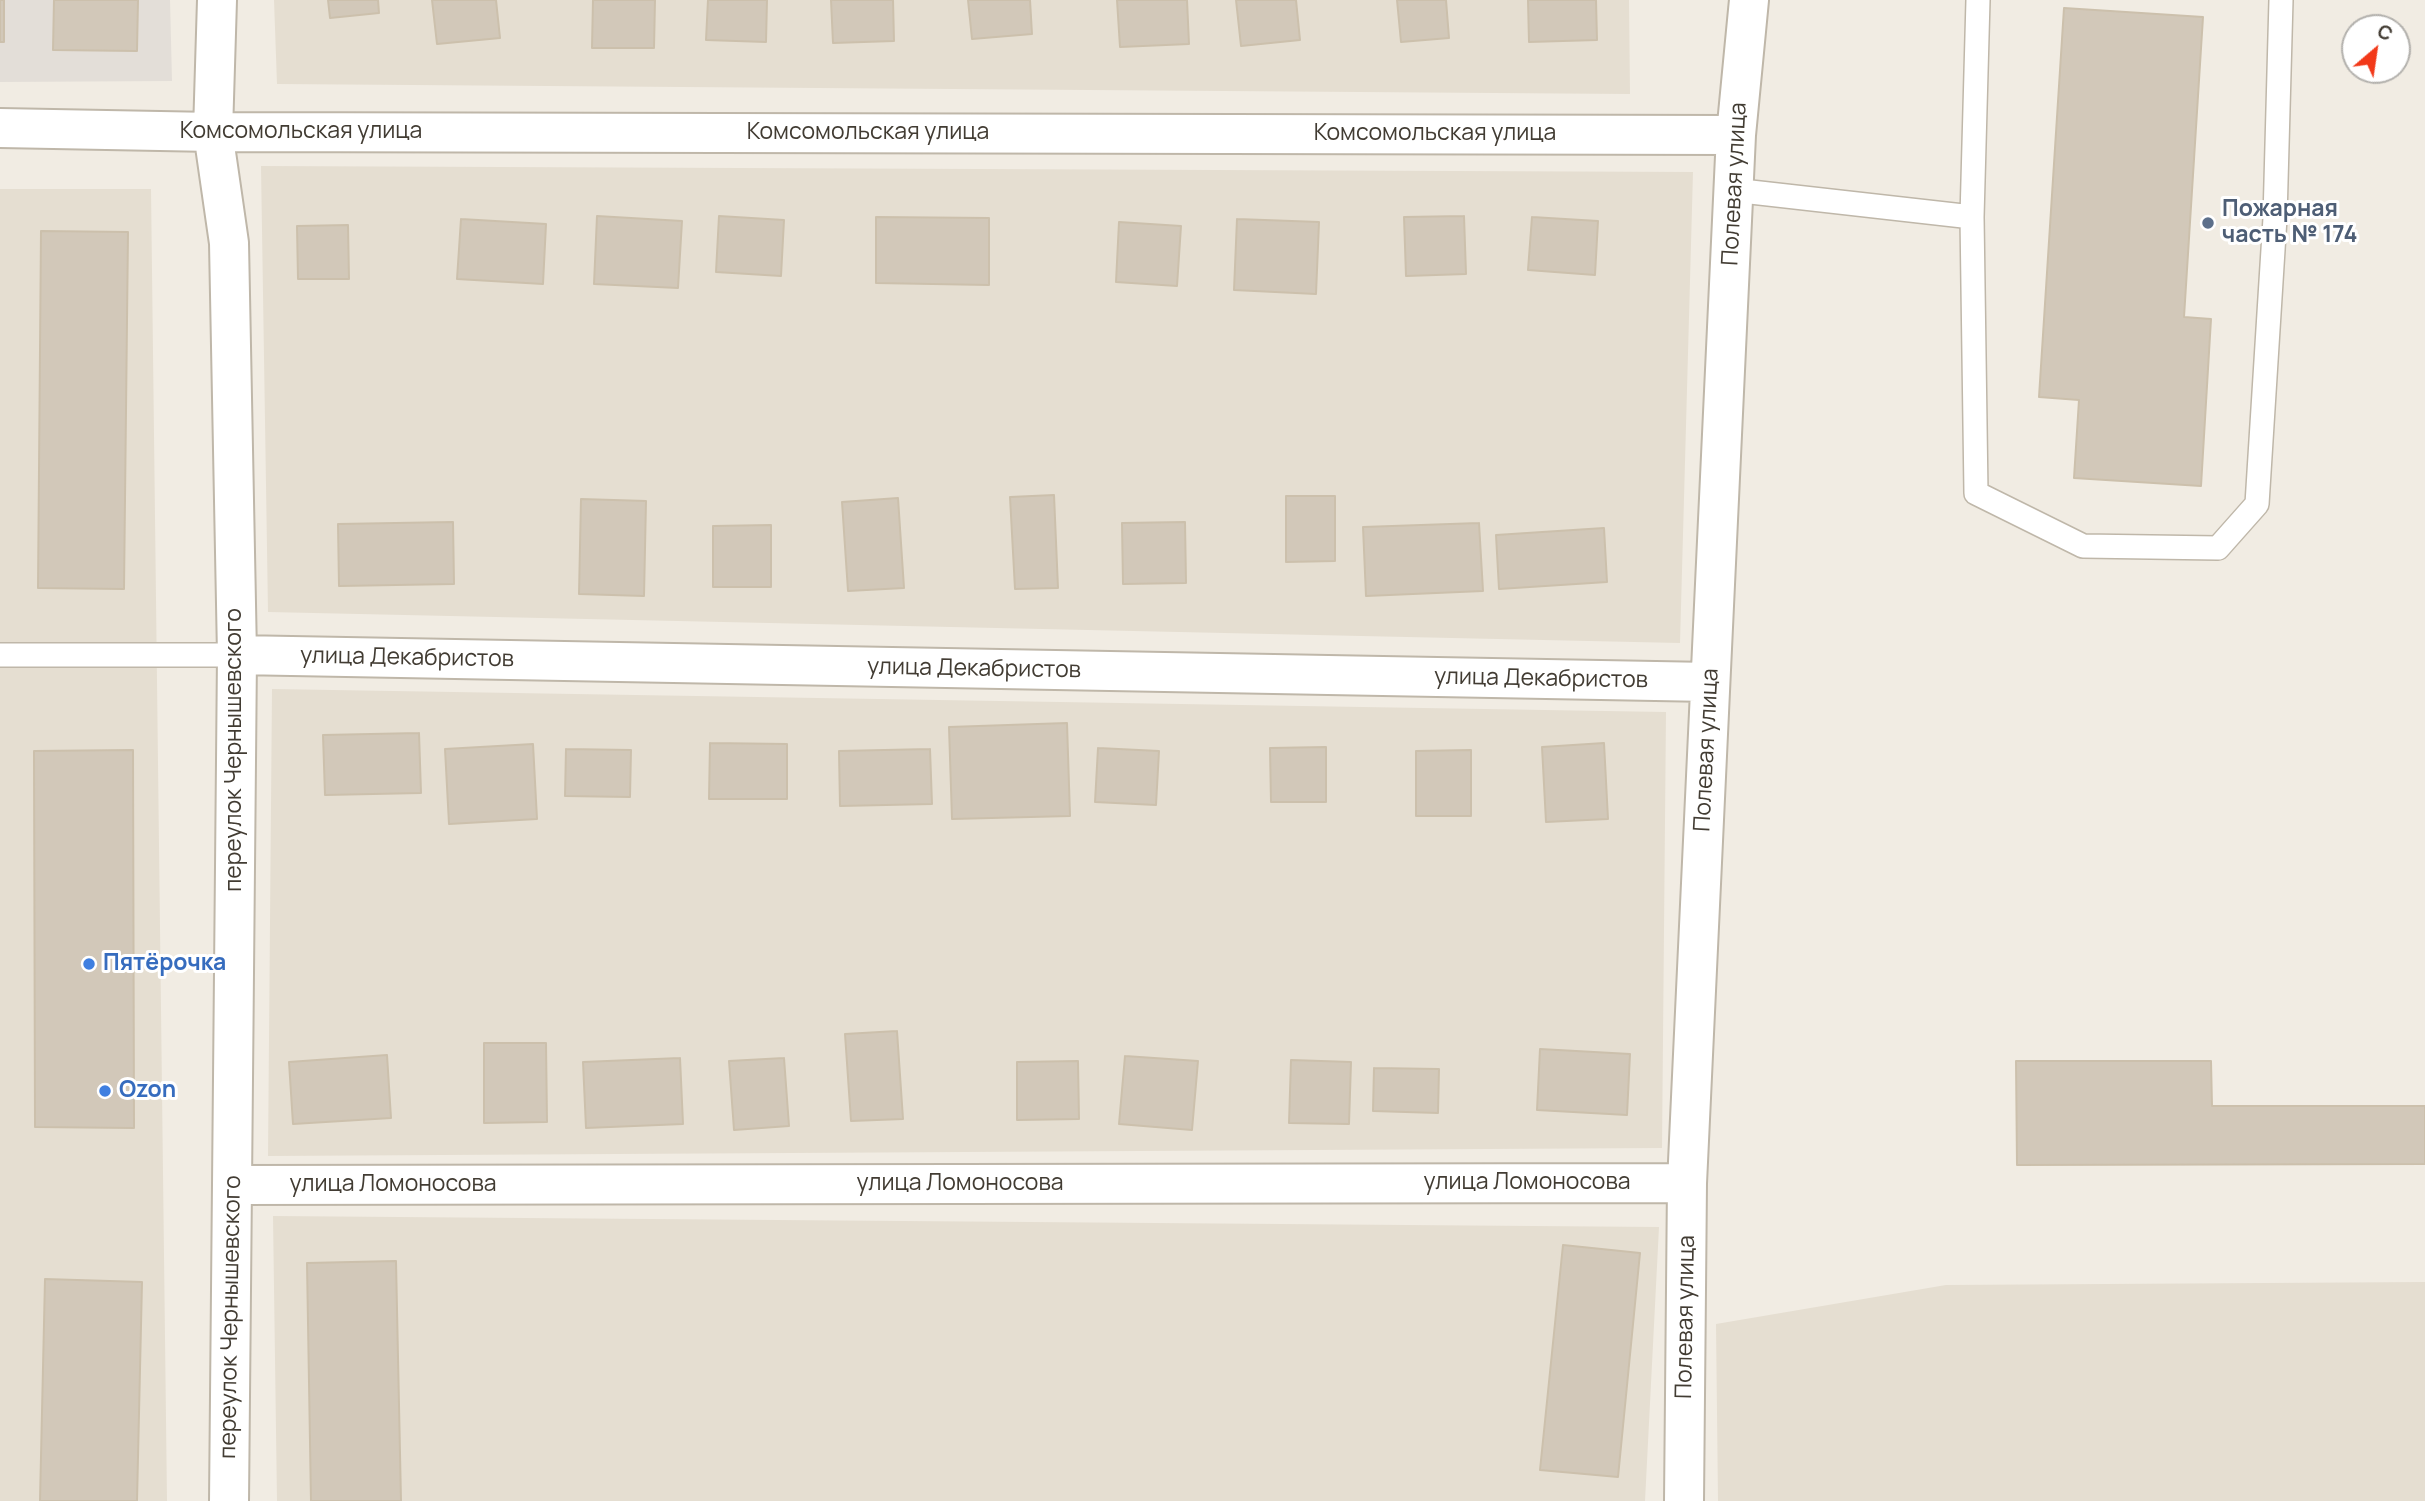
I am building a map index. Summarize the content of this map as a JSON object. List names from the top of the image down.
{
  "streets": {
    "street": [
      "Комсомольская улица",
      "Полевая улица",
      "улица Декабристов",
      "переулок Чернышевского",
      "улица Ломоносова"
    ]
  },
  "crossings": [
    ["Комсомольская улица", "Полевая улица"],
    ["Комсомольская улица", "переулок Чернышевского"],
    ["Полевая улица", "улица Декабристов"],
    ["Полевая улица", "улица Ломоносова"],
    ["улица Декабристов", "переулок Чернышевского"],
    ["переулок Чернышевского", "улица Ломоносова"]
  ],
  "places": ["Пожарная часть № 174", "Пятёрочка", "Ozon"],
  "north": "top right"
}
